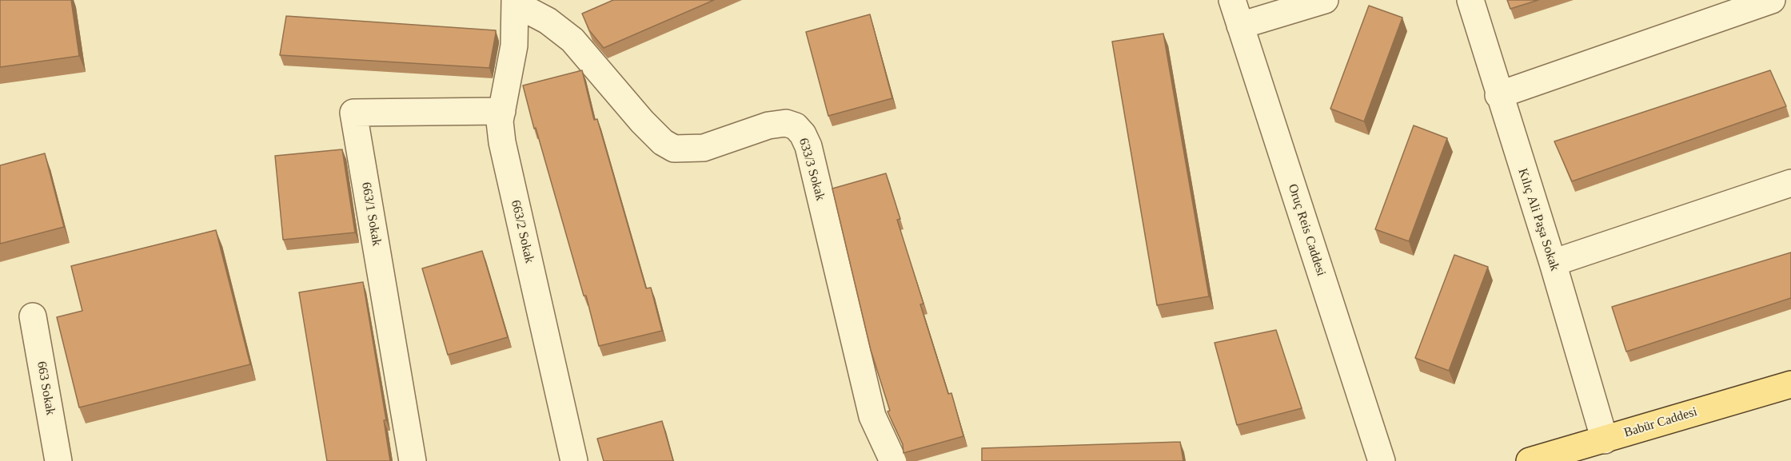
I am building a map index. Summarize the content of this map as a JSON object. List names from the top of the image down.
{
  "streets": {
    "main road": ["Babür Caddesi"],
    "street": [
      "633/3 Sokak",
      "663/1 Sokak",
      "Kılıç Ali Paşa Sokak",
      "Oruç Reis Caddesi",
      "663/2 Sokak",
      "663 Sokak"
    ]
  },
  "crossings": [
    ["633/3 Sokak", "663/2 Sokak"],
    ["663/1 Sokak", "663/2 Sokak"],
    ["Kılıç Ali Paşa Sokak", "Babür Caddesi"]
  ]
}
